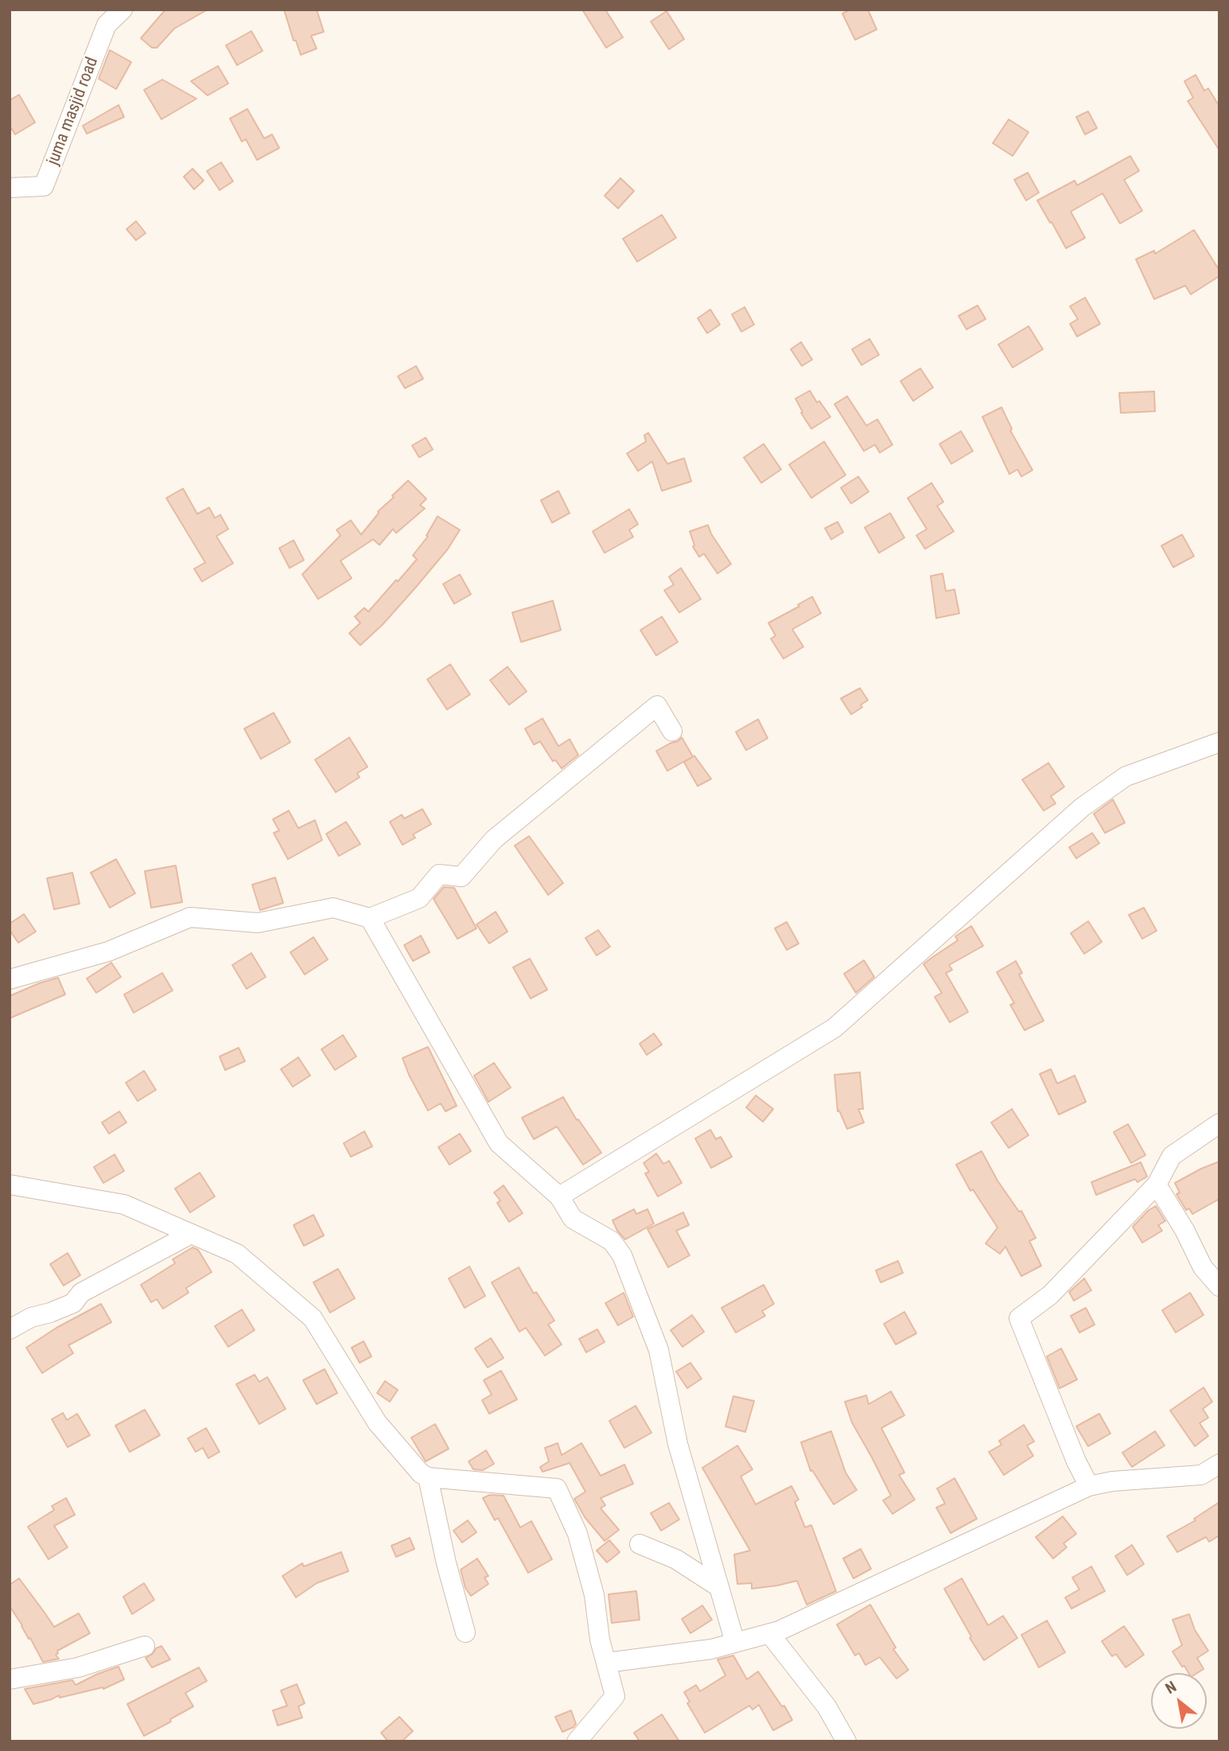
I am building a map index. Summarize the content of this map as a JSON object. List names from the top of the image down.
{
  "streets": {
    "street": ["juma masjid road"]
  },
  "north": "top left"
}
